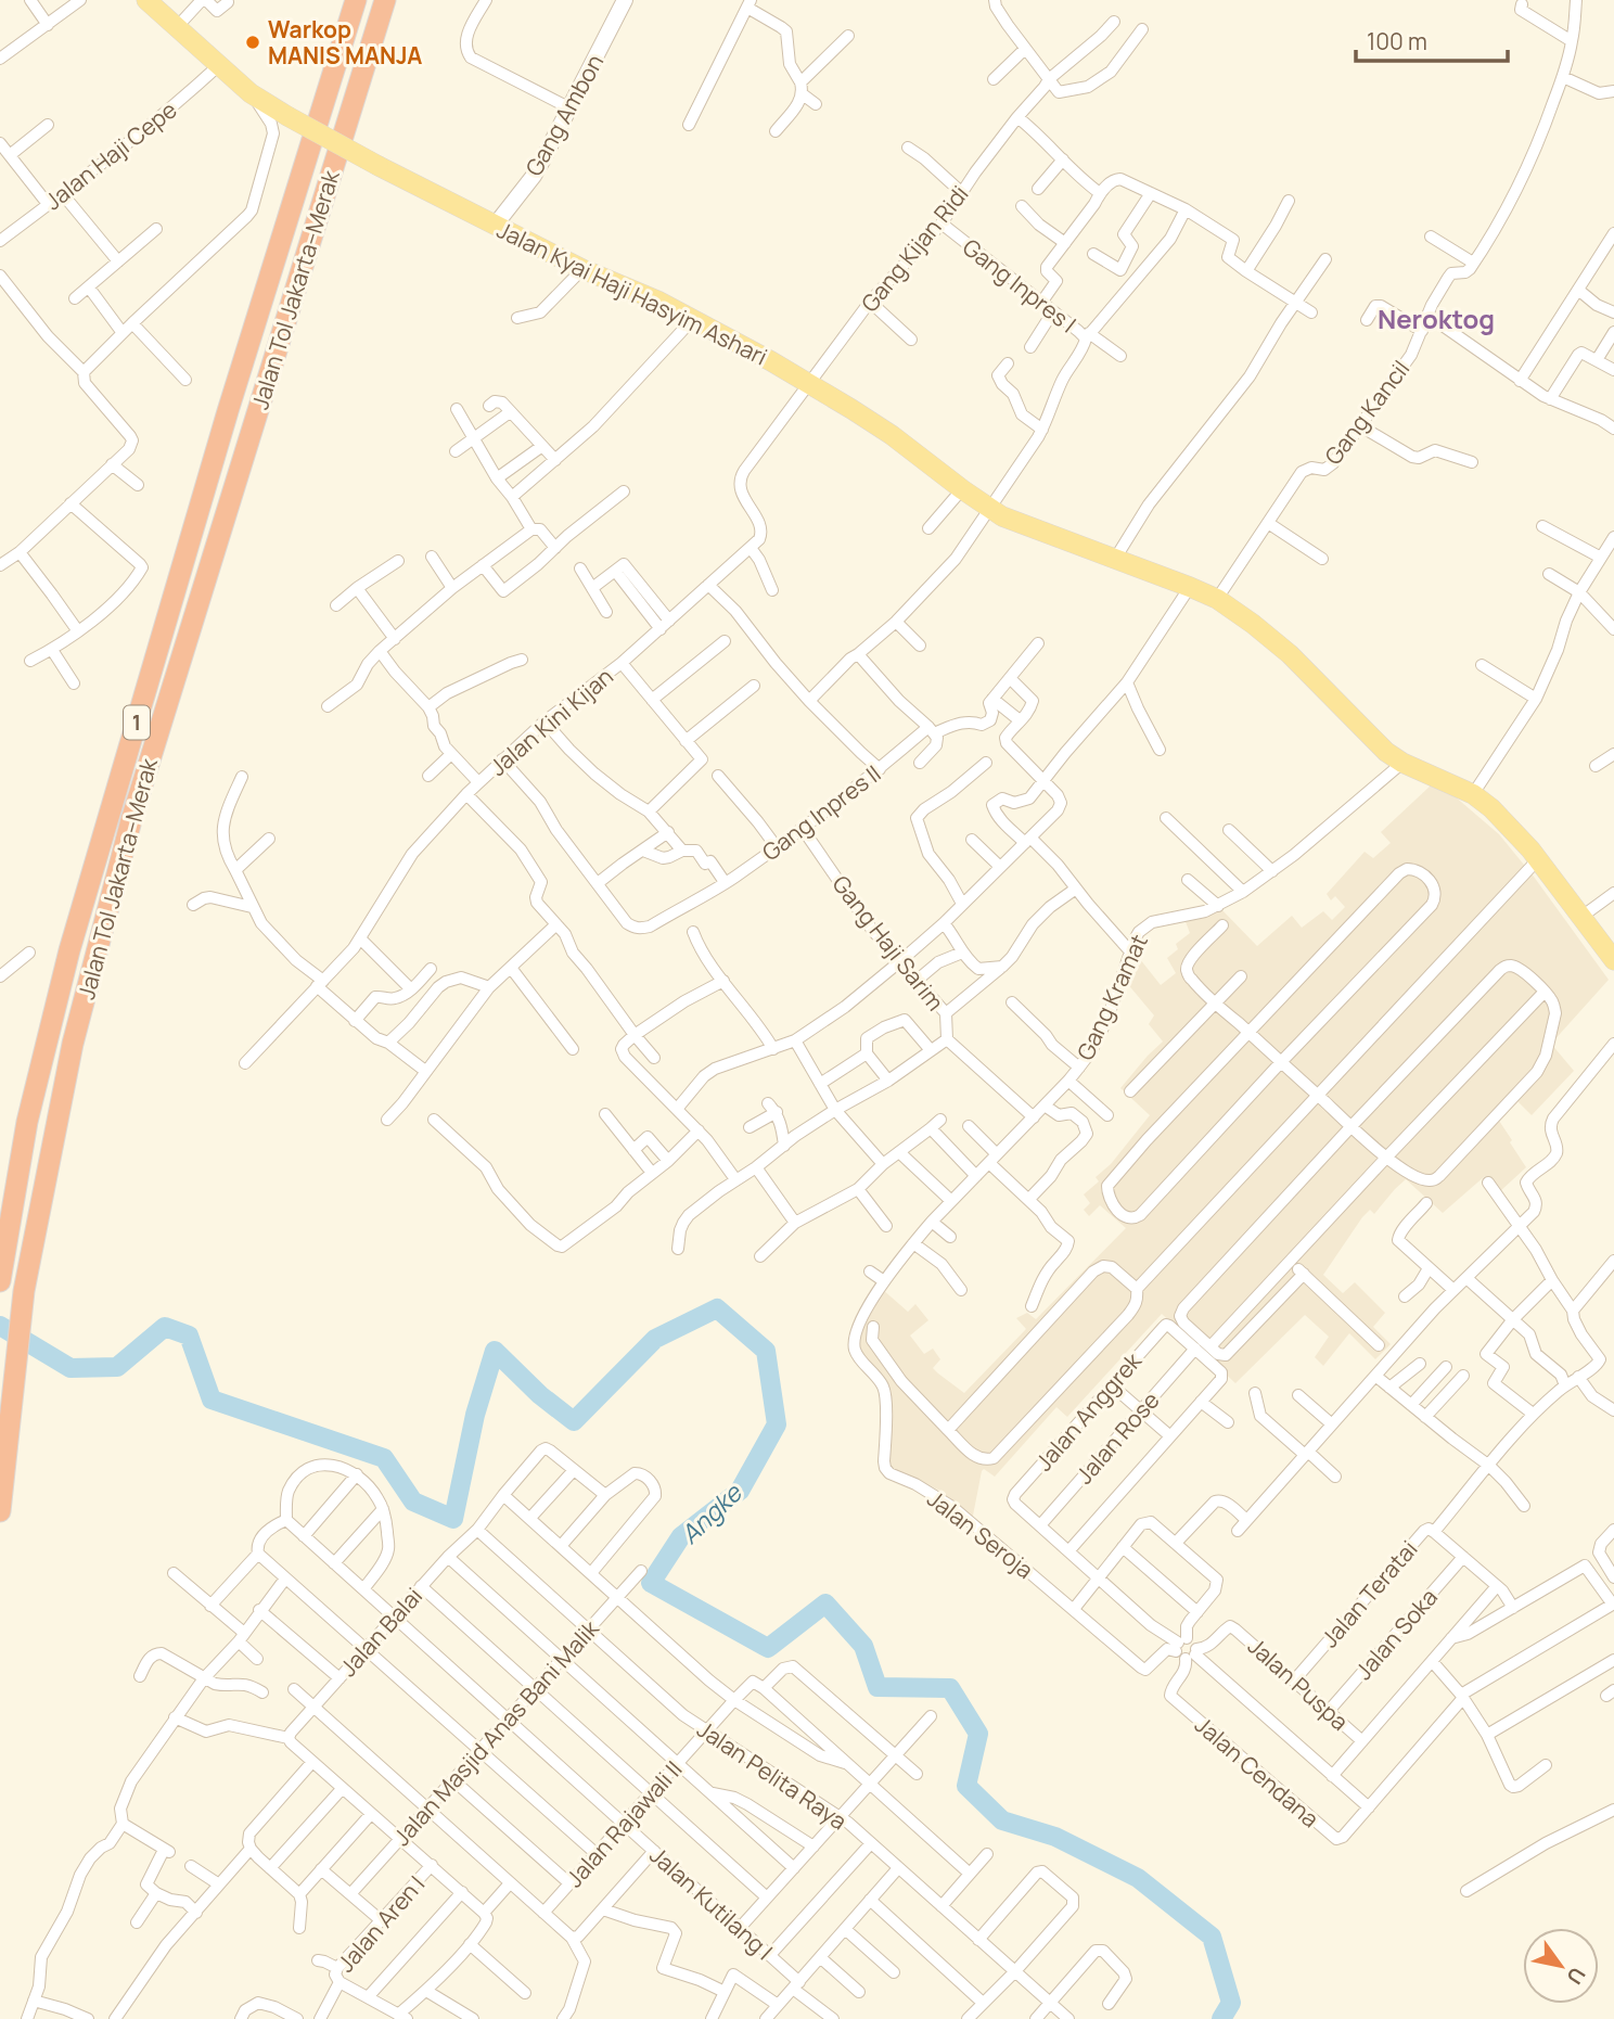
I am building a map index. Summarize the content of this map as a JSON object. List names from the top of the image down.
{
  "streets": {
    "highway": ["Jalan Tol Jakarta–Merak", "1"],
    "main road": ["Jalan Kyai Haji Hasyim Ashari"],
    "street": [
      "Gang Ambon",
      "Jalan Haji Cepe",
      "Gang Kijan Ridi",
      "Gang Inpres I",
      "Gang Kancil",
      "Jalan Kini Kijan",
      "Gang Inpres II",
      "Gang Haji Sarim",
      "Gang Kramat",
      "Jalan Anggrek",
      "Jalan Rose",
      "Jalan Seroja",
      "Jalan Teratai",
      "Jalan Balai",
      "Jalan Soka",
      "Jalan Puspa",
      "Jalan Masjid Anas Bani Malik",
      "Jalan Cendana",
      "Jalan Pelita Raya",
      "Jalan Rajawali II",
      "Jalan Kutilang I",
      "Jalan Aren I"
    ]
  },
  "crossings": [
    ["Gang Ambon", "Jalan Kyai Haji Hasyim Ashari"],
    ["Jalan Haji Cepe", "Jalan Kyai Haji Hasyim Ashari"],
    ["Gang Kijan Ridi", "Gang Inpres I"],
    ["Gang Kijan Ridi", "Jalan Kyai Haji Hasyim Ashari"],
    ["Gang Inpres I", "Jalan Kyai Haji Hasyim Ashari"],
    ["Jalan Kyai Haji Hasyim Ashari", "Gang Kancil"],
    ["Jalan Kyai Haji Hasyim Ashari", "Gang Kramat"],
    ["Jalan Kini Kijan", "Gang Inpres II"],
    ["Gang Inpres II", "Gang Haji Sarim"],
    ["Gang Haji Sarim", "Gang Kramat"],
    ["Gang Kramat", "Jalan Seroja"],
    ["Jalan Anggrek", "Jalan Rose"],
    ["Jalan Seroja", "Jalan Puspa"],
    ["Jalan Seroja", "Jalan Cendana"],
    ["Jalan Teratai", "Jalan Soka"],
    ["Jalan Teratai", "Jalan Puspa"],
    ["Jalan Balai", "Jalan Pelita Raya"],
    ["Jalan Balai", "Jalan Kutilang I"],
    ["Jalan Soka", "Jalan Puspa"],
    ["Jalan Puspa", "Jalan Cendana"],
    ["Jalan Masjid Anas Bani Malik", "Jalan Pelita Raya"],
    ["Jalan Masjid Anas Bani Malik", "Jalan Kutilang I"],
    ["Jalan Pelita Raya", "Jalan Rajawali II"],
    ["Jalan Rajawali II", "Jalan Kutilang I"]
  ],
  "districts": ["Neroktog"],
  "water": ["Angke"],
  "places": ["Warkop MANIS MANJA"],
  "scale_bar": "100 m",
  "north": "bottom right"
}
